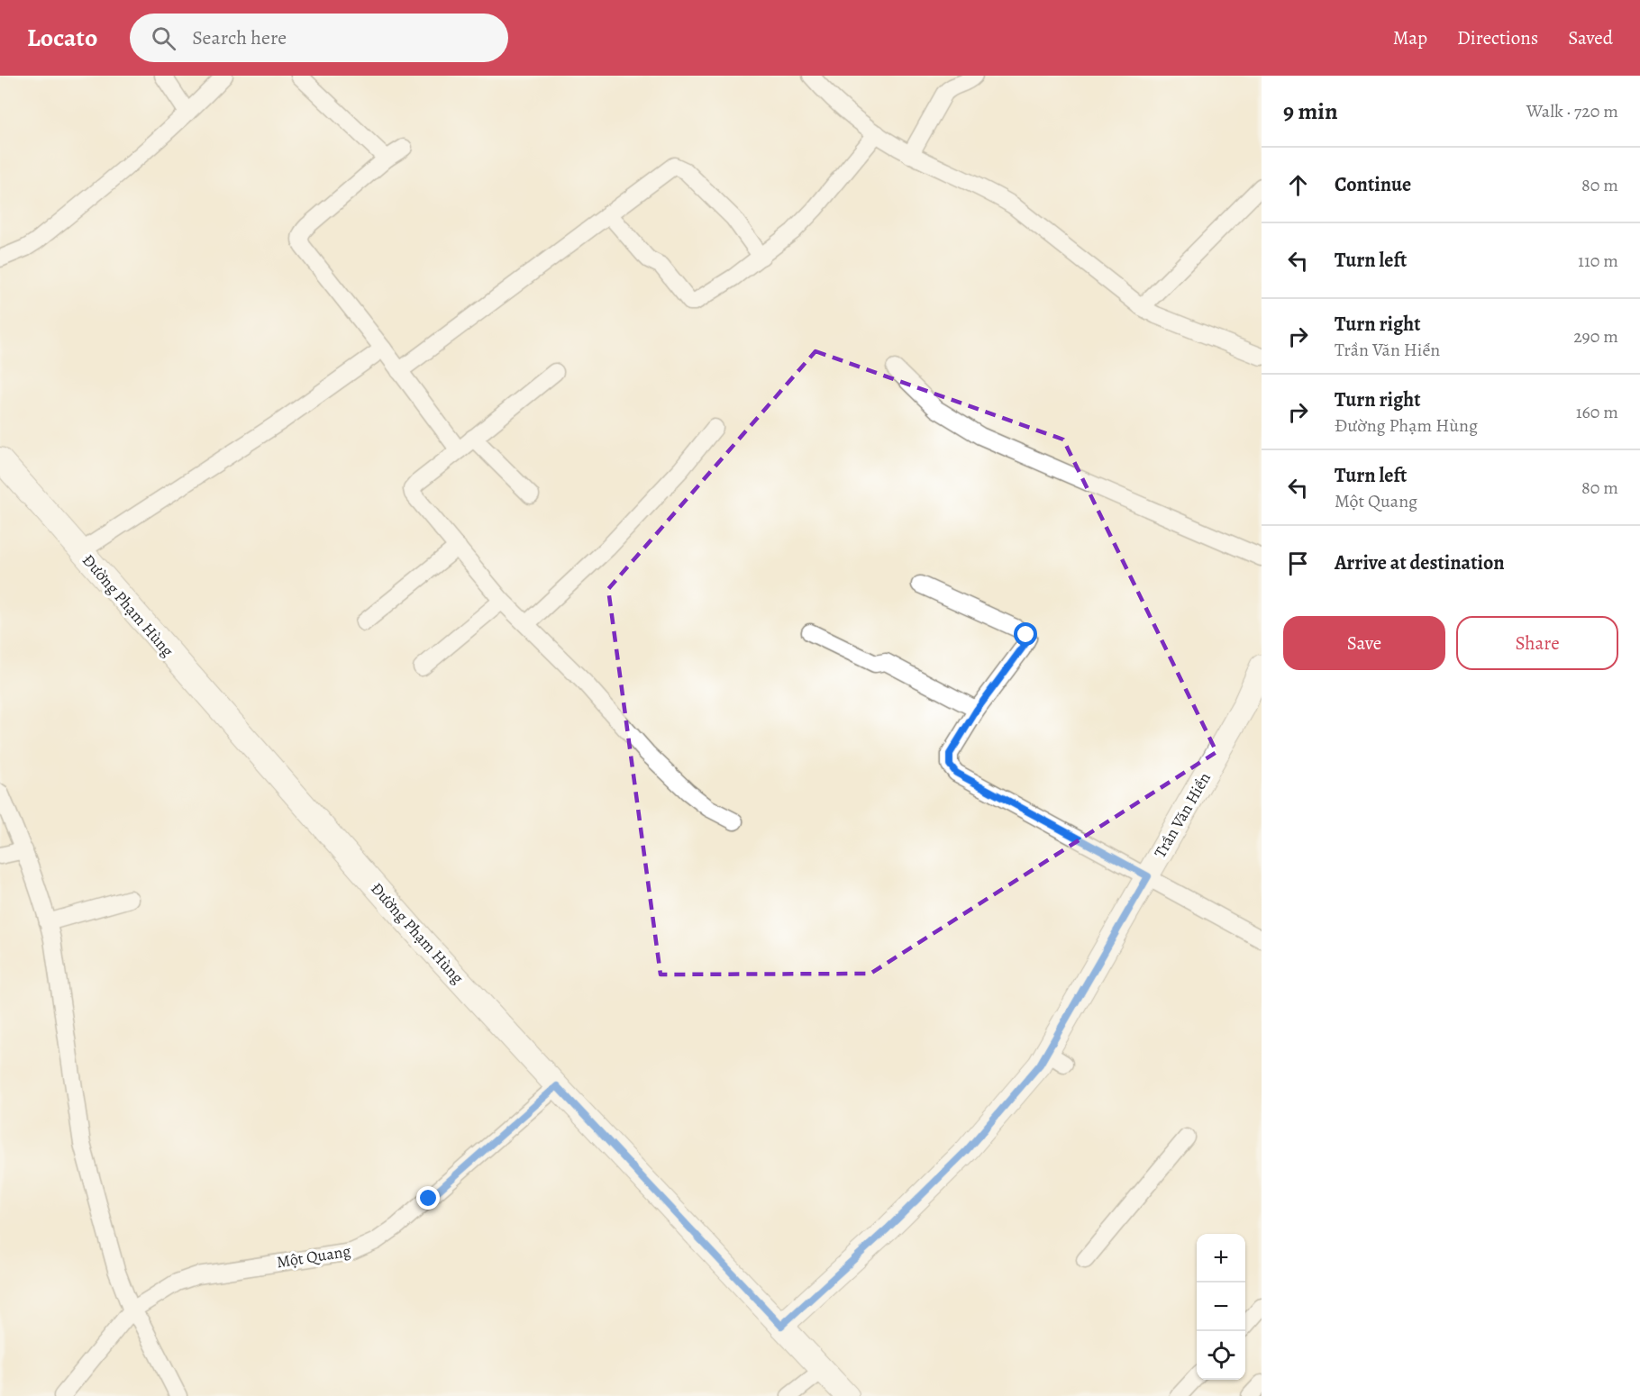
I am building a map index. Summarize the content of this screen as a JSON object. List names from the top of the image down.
{
  "streets": {
    "main road": ["Đường Phạm Hùng", "Trần Văn Hiển"],
    "street": ["Một Quang"]
  },
  "crossings": [
    ["Đường Phạm Hùng", "Trần Văn Hiển"],
    ["Đường Phạm Hùng", "Một Quang"]
  ],
  "page": {
    "header": "Locato",
    "search": "Search here",
    "nav": ["Map", "Directions", "Saved"],
    "heading": ["9 min", "Walk · 720 m"],
    "list": [
      ["Continue", "80 m"],
      ["Turn left", "110 m"],
      ["Turn right", "Trần Văn Hiển", "290 m"],
      ["Turn right", "Đường Phạm Hùng", "160 m"],
      ["Turn left", "Một Quang", "80 m"],
      "Arrive at destination"
    ],
    "buttons": ["Save", "Share"],
    "map_buttons": ["+", "−"]
  }
}
